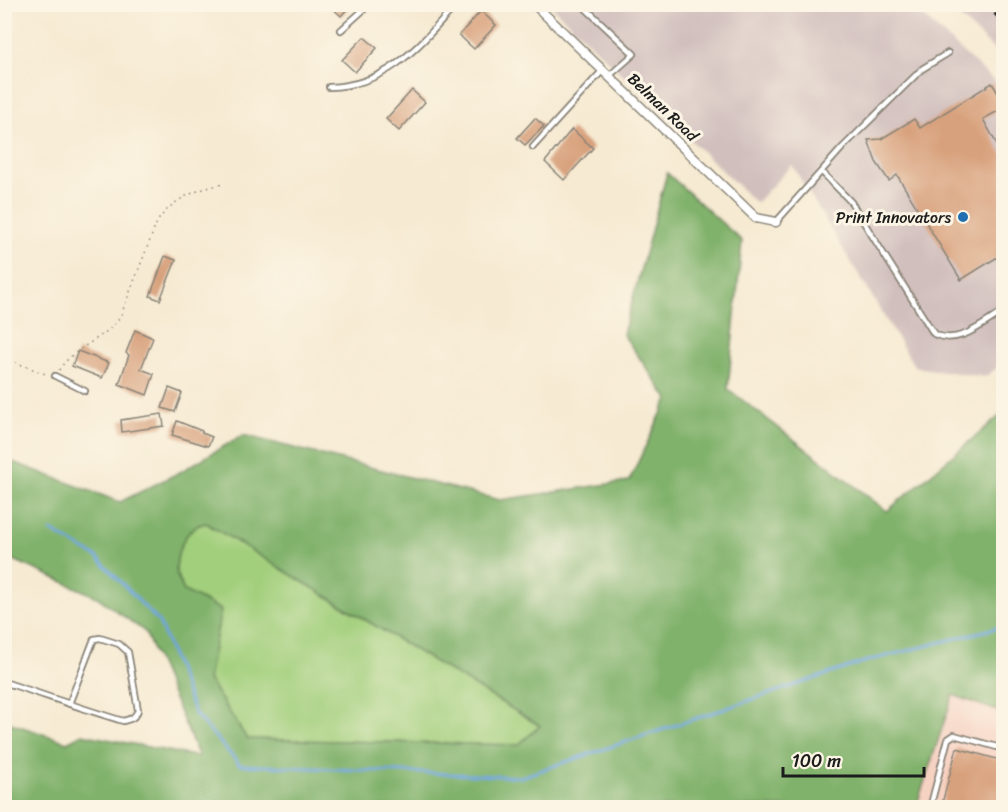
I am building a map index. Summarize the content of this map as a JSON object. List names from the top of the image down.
{
  "streets": {
    "street": ["Belman Road"]
  },
  "places": ["Print Innovators"],
  "scale_bar": "100 m"
}
